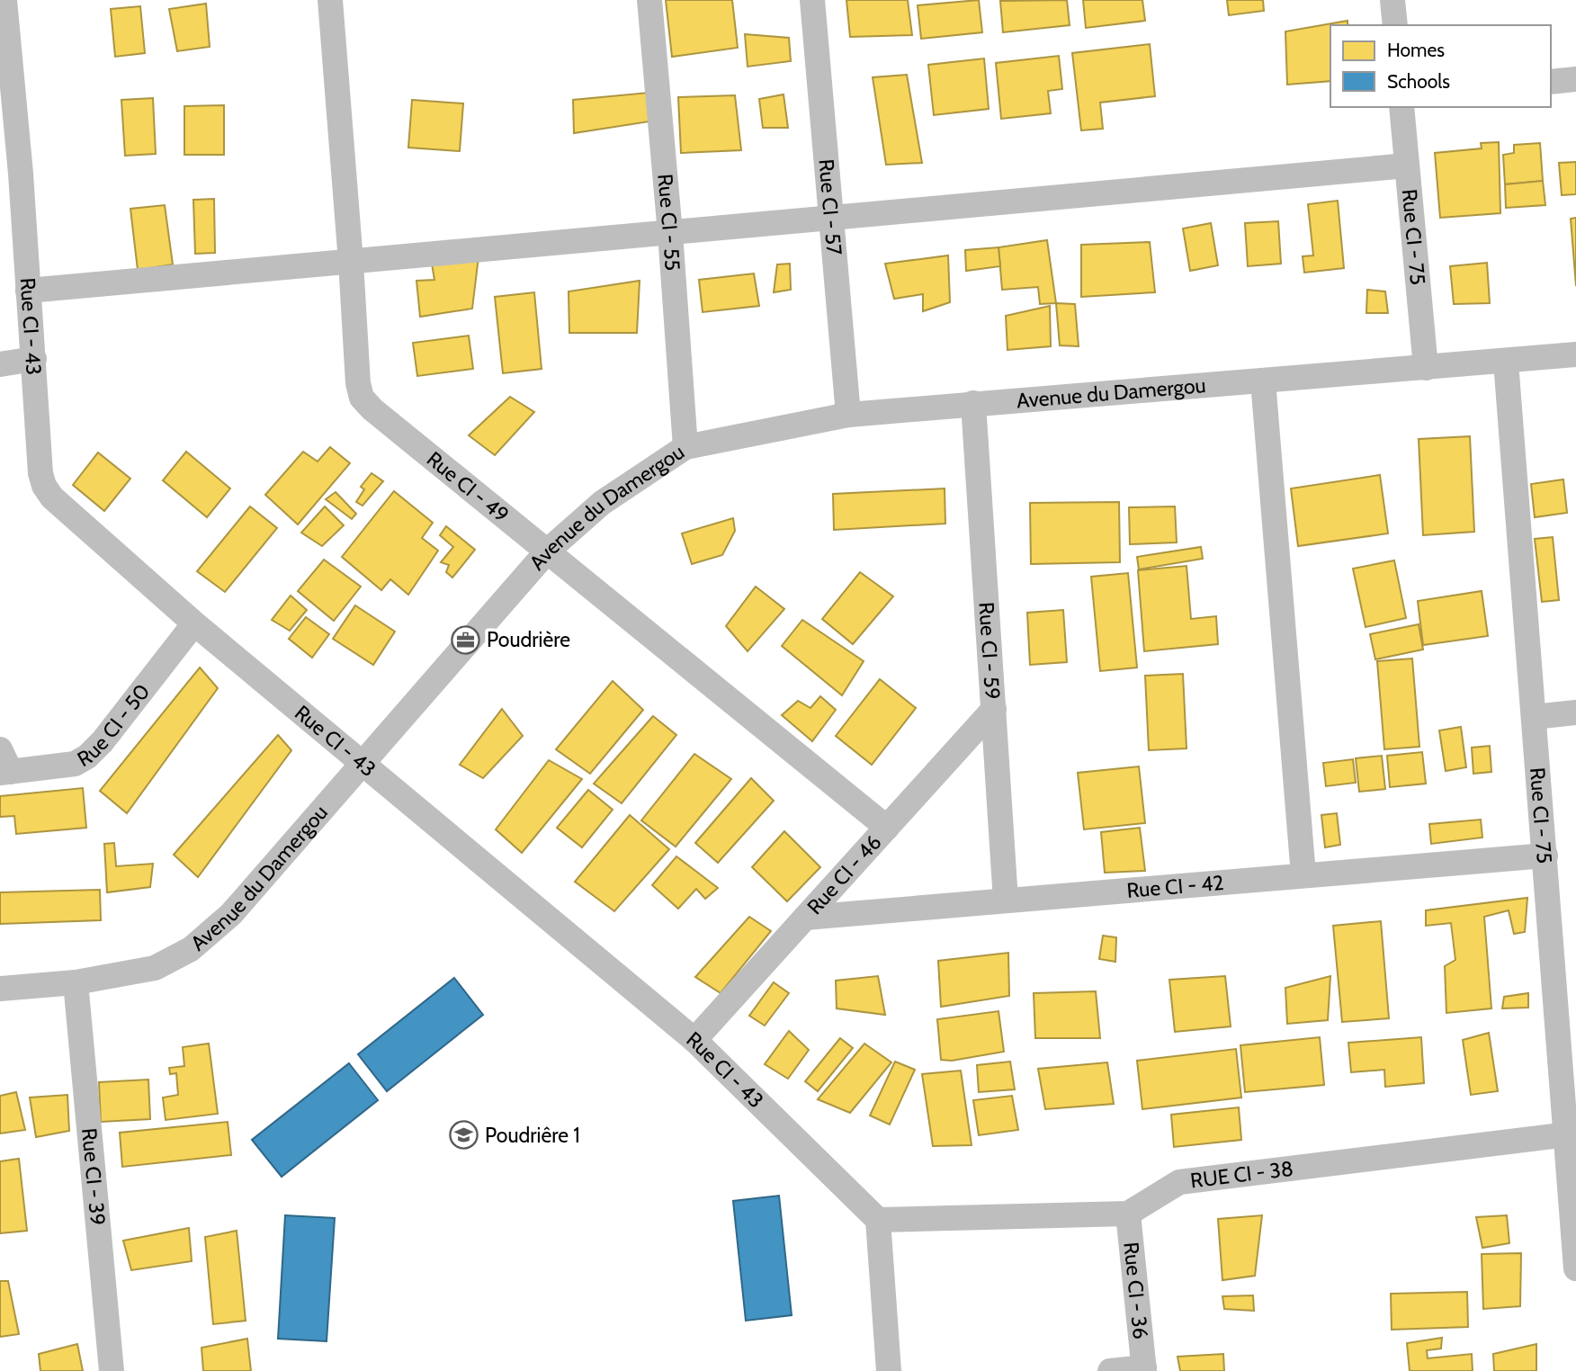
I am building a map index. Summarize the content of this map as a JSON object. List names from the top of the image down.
{
  "streets": {
    "street": [
      "Rue CI - 57",
      "Rue CI - 55",
      "Rue CI - 75",
      "Rue CI - 43",
      "Avenue du Damergou",
      "Rue CI - 49",
      "Rue CI - 59",
      "Rue CI - 50",
      "Rue CI - 46",
      "Rue CI - 42",
      "RUE CI - 38",
      "Rue CI - 39",
      "Rue CI - 36"
    ]
  },
  "crossings": [
    ["Rue CI - 57", "Avenue du Damergou"],
    ["Rue CI - 55", "Avenue du Damergou"],
    ["Rue CI - 75", "Avenue du Damergou"],
    ["Rue CI - 75", "Rue CI - 42"],
    ["Rue CI - 75", "RUE CI - 38"],
    ["Rue CI - 43", "Avenue du Damergou"],
    ["Rue CI - 43", "Rue CI - 50"],
    ["Rue CI - 43", "Rue CI - 46"],
    ["Avenue du Damergou", "Rue CI - 49"],
    ["Avenue du Damergou", "Rue CI - 59"],
    ["Avenue du Damergou", "Rue CI - 39"],
    ["Rue CI - 49", "Rue CI - 46"],
    ["Rue CI - 59", "Rue CI - 46"],
    ["Rue CI - 59", "Rue CI - 42"],
    ["Rue CI - 46", "Rue CI - 42"],
    ["RUE CI - 38", "Rue CI - 36"]
  ],
  "places": {
    "office": ["Poudrière"],
    "school or university": ["Poudriêre 1"]
  },
  "legend": ["Homes", "Schools"]
}
